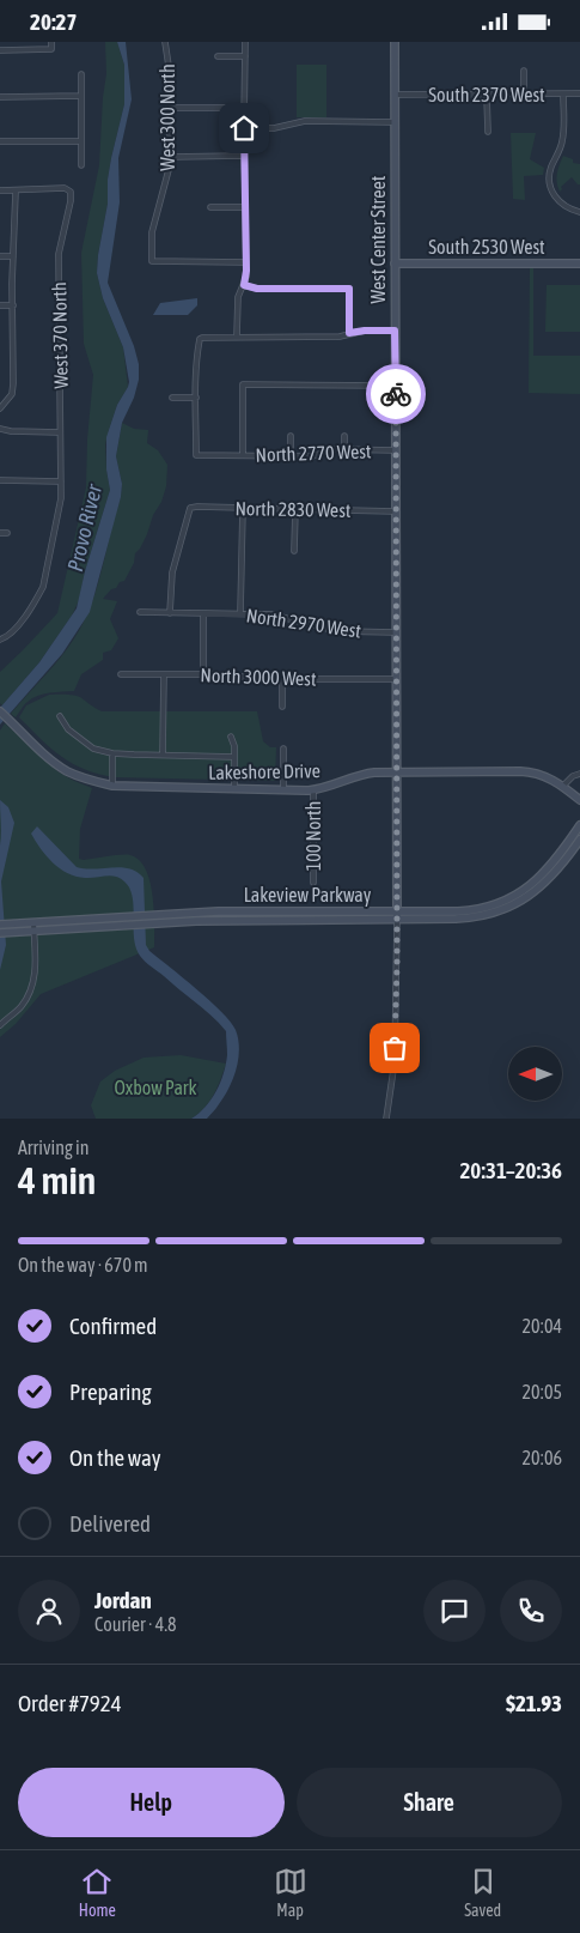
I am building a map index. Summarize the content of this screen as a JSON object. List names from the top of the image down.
{
  "streets": {
    "street": [
      "South 2370 West",
      "West 300 North",
      "West Center Street",
      "South 2530 West",
      "West 370 North",
      "North 2770 West",
      "North 2830 West",
      "North 2970 West",
      "North 3000 West",
      "Lakeshore Drive",
      "100 North",
      "Lakeview Parkway"
    ]
  },
  "crossings": [
    ["South 2370 West", "West Center Street"],
    ["West Center Street", "South 2530 West"],
    ["West Center Street", "North 2770 West"],
    ["West Center Street", "North 2830 West"],
    ["West Center Street", "North 2970 West"],
    ["West Center Street", "North 3000 West"],
    ["West Center Street", "Lakeshore Drive"],
    ["West Center Street", "Lakeview Parkway"],
    ["North 2830 West", "North 2970 West"],
    ["Lakeshore Drive", "100 North"]
  ],
  "water": ["Provo River"],
  "parks": ["Oxbow Park"],
  "north": "left",
  "page": {
    "status": "20:27",
    "heading": ["4 min", "Arriving in", "20:31–20:36"],
    "panel": [
      "Jordan",
      "Courier · 4.8",
      "Order #7924",
      "$21.93"
    ],
    "bar": "On the way · 670 m",
    "list": [
      ["Confirmed", "20:04"],
      ["Preparing", "20:05"],
      ["On the way", "20:06"],
      "Delivered"
    ],
    "buttons": ["Help", "Share"],
    "tabs": ["Home", "Map", "Saved"]
  }
}
